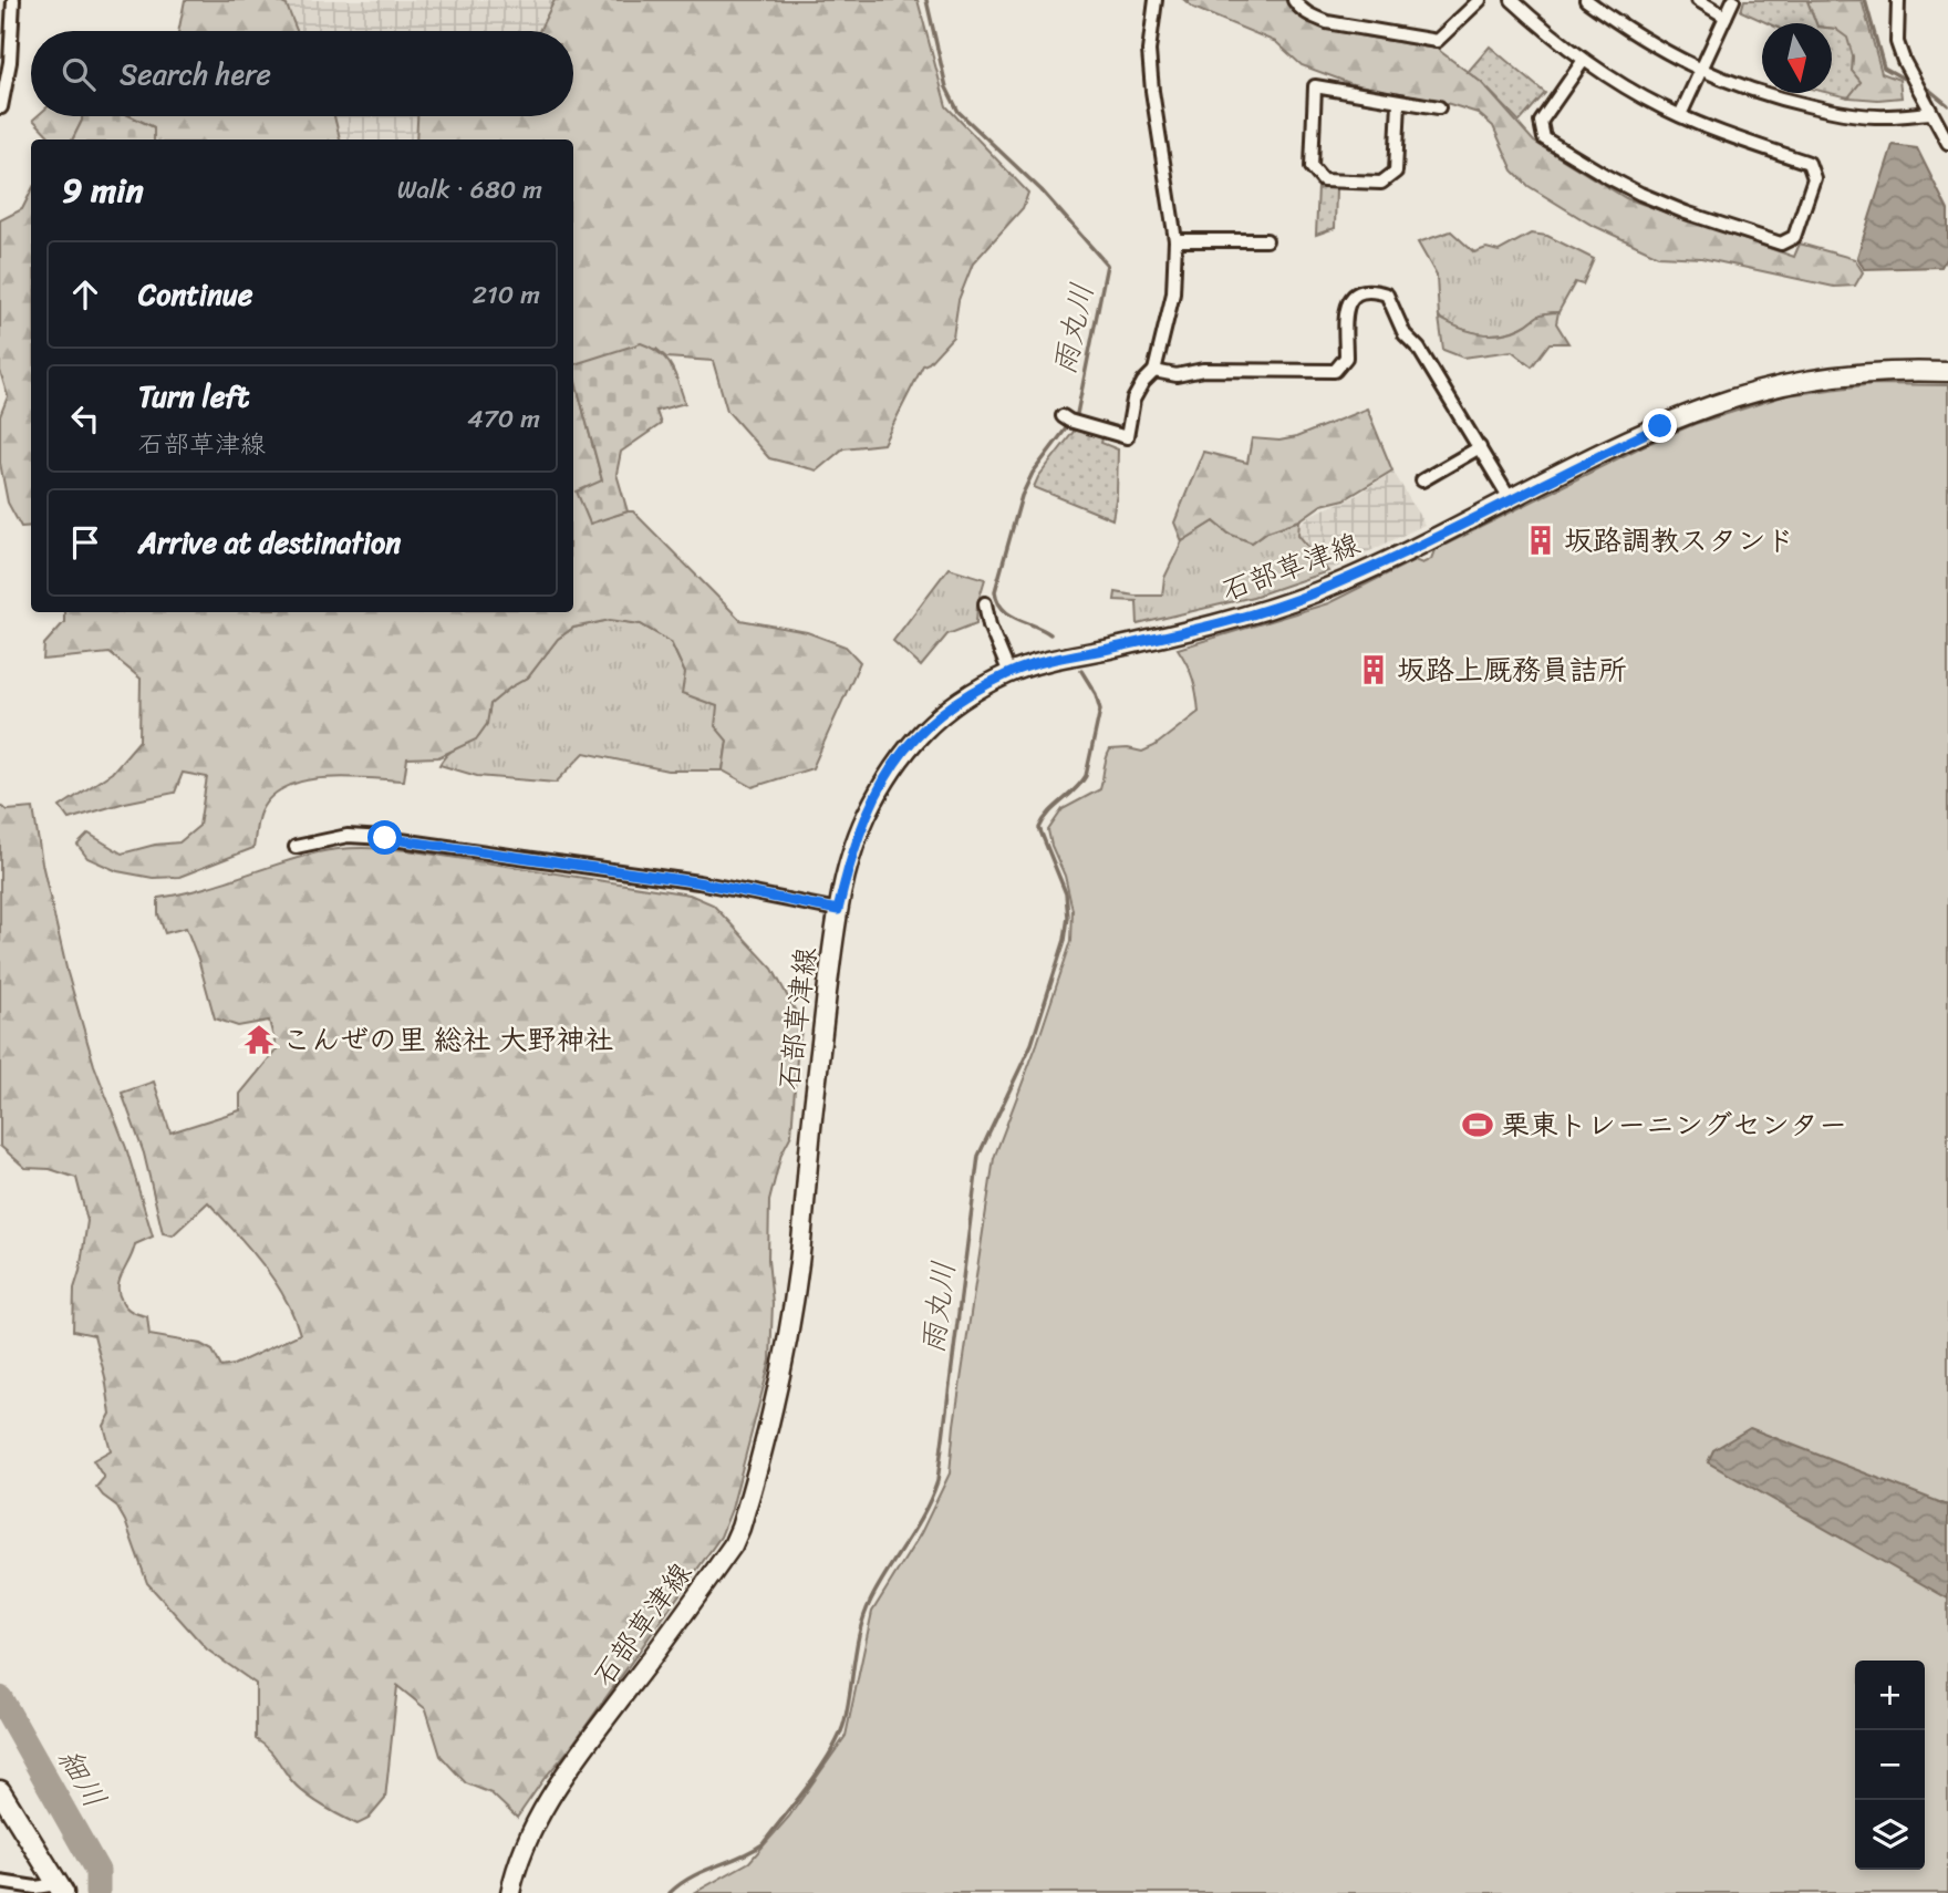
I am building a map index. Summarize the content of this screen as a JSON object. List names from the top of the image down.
{
  "streets": {
    "main road": ["石部草津線"]
  },
  "water": ["雨丸川", "細川"],
  "places": {
    "building": ["坂路調教スタンド", "坂路上厩務員詰所"],
    "temple": ["こんぜの里 総社 大野神社"],
    "sports": ["栗東トレーニングセンター"]
  },
  "north": "bottom",
  "page": {
    "search": "Search here",
    "heading": ["9 min", "Walk · 680 m"],
    "list": [
      ["Continue", "210 m"],
      ["Turn left", "石部草津線", "470 m"],
      "Arrive at destination"
    ],
    "map_buttons": ["+", "−"]
  }
}
